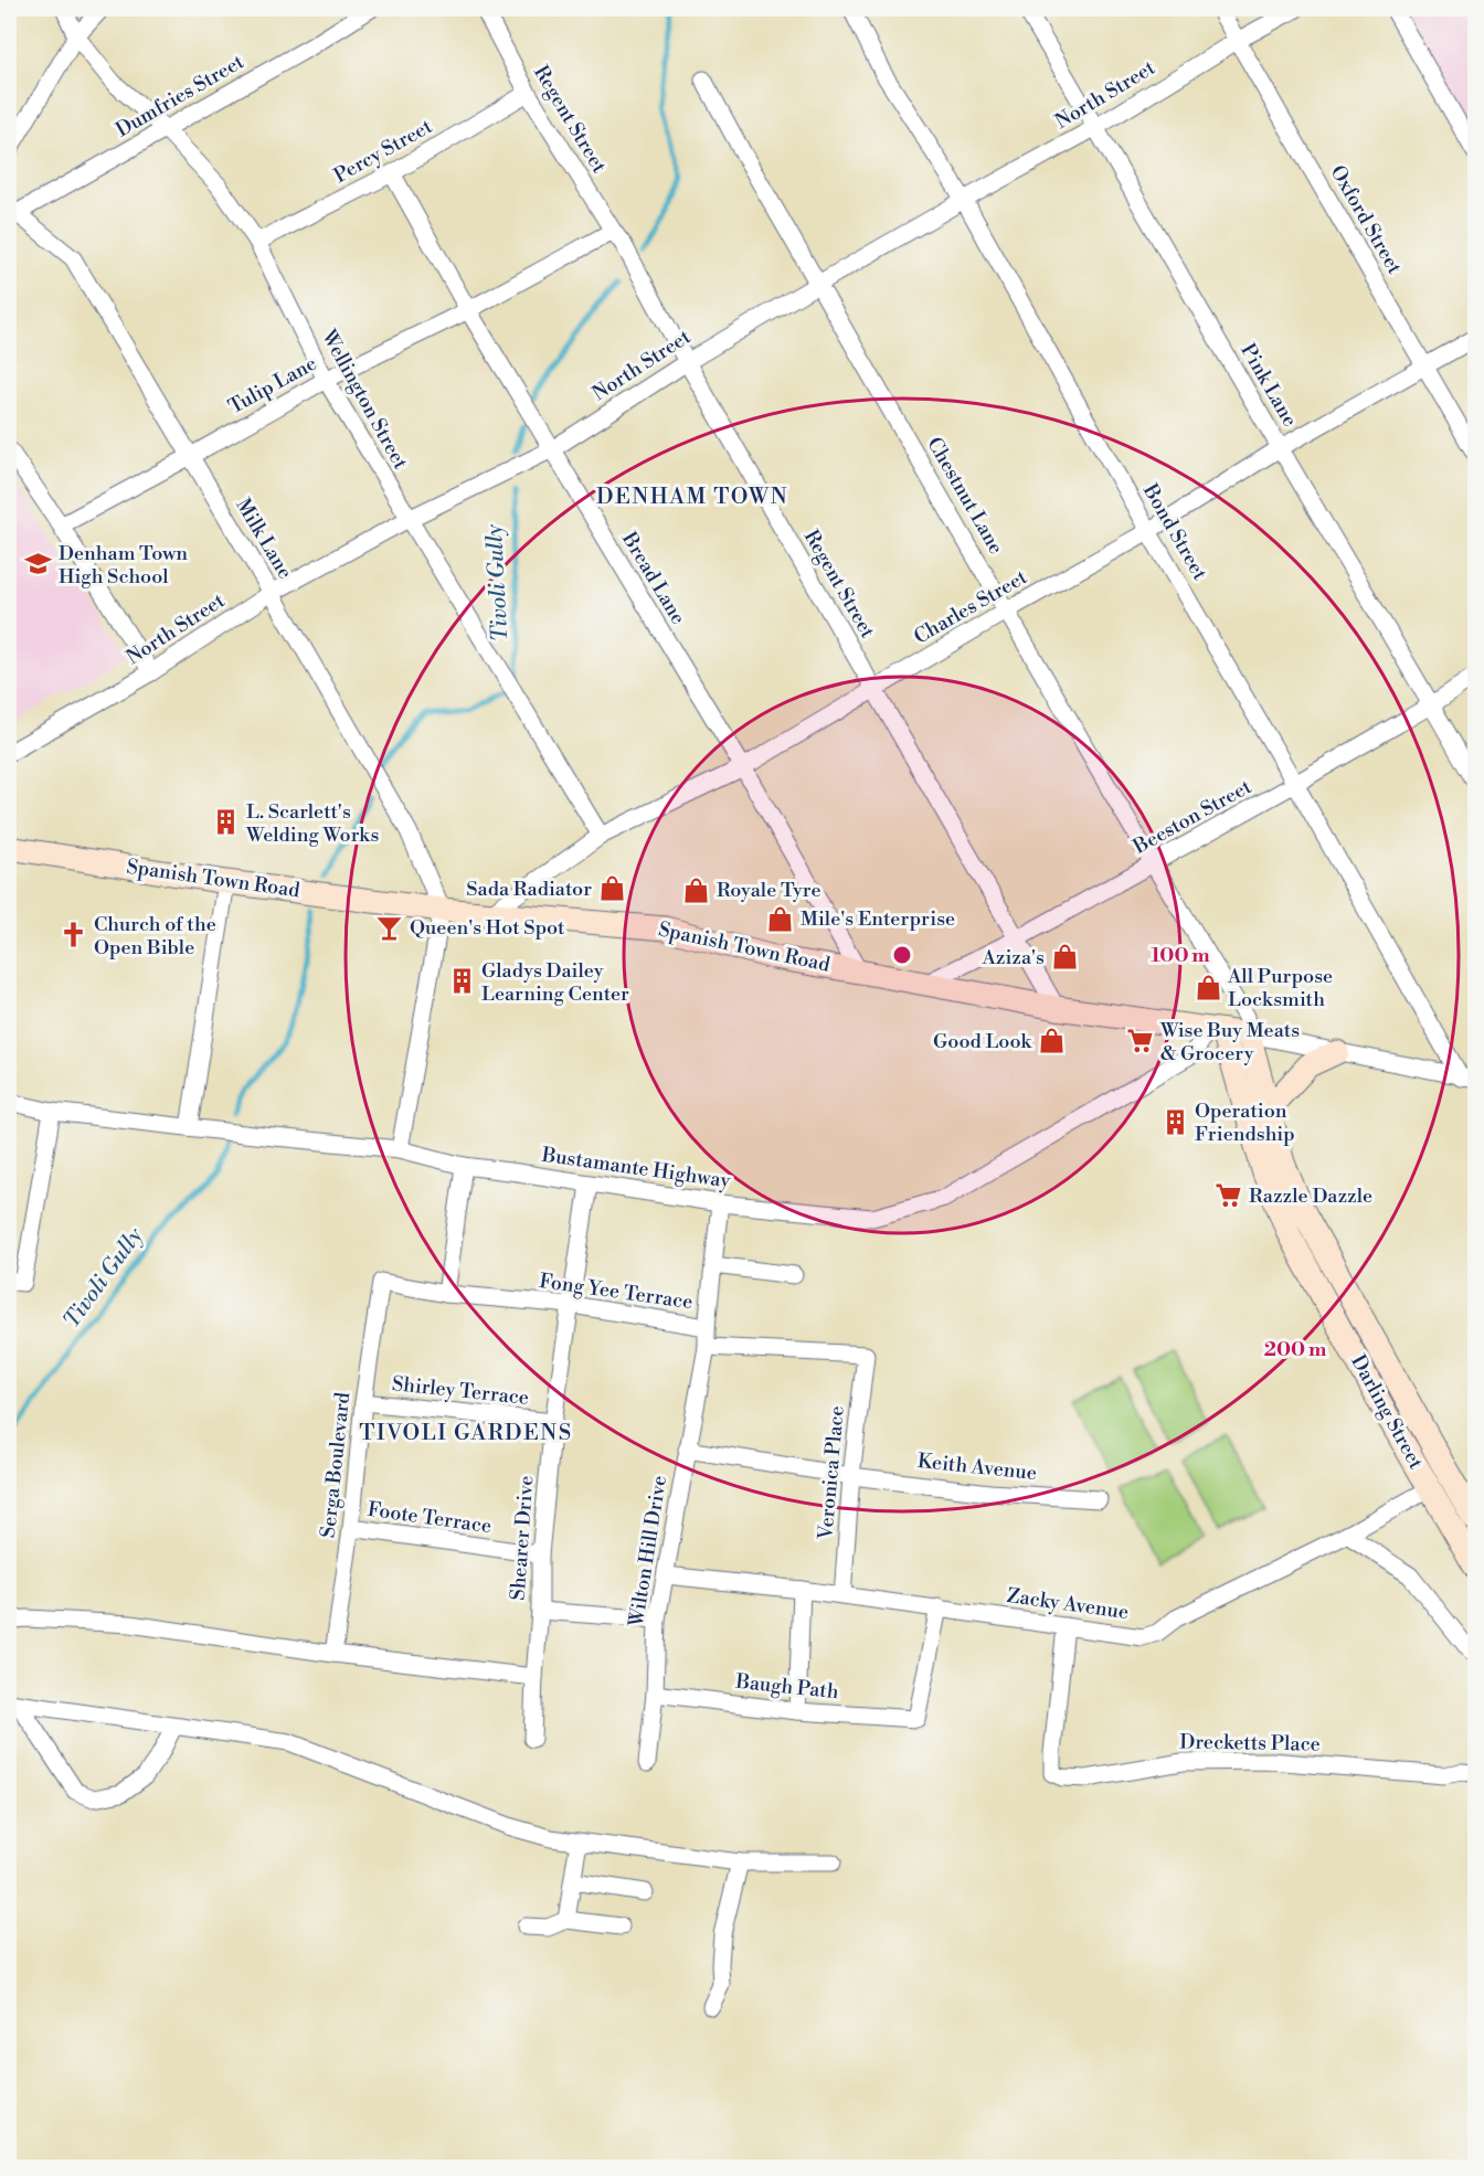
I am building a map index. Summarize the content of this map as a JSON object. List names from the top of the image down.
{
  "streets": {
    "main road": ["Spanish Town Road", "Darling Street"],
    "street": [
      "North Street",
      "Dumfries Street",
      "Regent Street",
      "Percy Street",
      "Oxford Street",
      "Tulip Lane",
      "Pink Lane",
      "Wellington Street",
      "Chestnut Lane",
      "Bond Street",
      "Milk Lane",
      "Bread Lane",
      "Charles Street",
      "Beeston Street",
      "Bustamante Highway",
      "Fong Yee Terrace",
      "Shirley Terrace",
      "Serga Boulevard",
      "Keith Avenue",
      "Veronica Place",
      "Foote Terrace",
      "Shearer Drive",
      "Wilton Hill Drive",
      "Zacky Avenue",
      "Baugh Path",
      "Drecketts Place"
    ]
  },
  "crossings": [
    ["North Street", "Regent Street"],
    ["North Street", "Oxford Street"],
    ["North Street", "Pink Lane"],
    ["North Street", "Wellington Street"],
    ["North Street", "Chestnut Lane"],
    ["North Street", "Bond Street"],
    ["North Street", "Milk Lane"],
    ["North Street", "Bread Lane"],
    ["Dumfries Street", "Wellington Street"],
    ["Dumfries Street", "Milk Lane"],
    ["Regent Street", "Percy Street"],
    ["Regent Street", "Tulip Lane"],
    ["Regent Street", "Charles Street"],
    ["Regent Street", "Beeston Street"],
    ["Regent Street", "Spanish Town Road"],
    ["Percy Street", "Wellington Street"],
    ["Percy Street", "Bread Lane"],
    ["Oxford Street", "Charles Street"],
    ["Tulip Lane", "Wellington Street"],
    ["Tulip Lane", "Milk Lane"],
    ["Tulip Lane", "Bread Lane"],
    ["Pink Lane", "Charles Street"],
    ["Pink Lane", "Beeston Street"],
    ["Wellington Street", "Charles Street"],
    ["Chestnut Lane", "Charles Street"],
    ["Chestnut Lane", "Beeston Street"],
    ["Chestnut Lane", "Spanish Town Road"],
    ["Chestnut Lane", "Darling Street"],
    ["Bond Street", "Charles Street"],
    ["Bond Street", "Beeston Street"],
    ["Bond Street", "Spanish Town Road"],
    ["Milk Lane", "Spanish Town Road"],
    ["Bread Lane", "Charles Street"],
    ["Bread Lane", "Spanish Town Road"],
    ["Charles Street", "Spanish Town Road"],
    ["Beeston Street", "Spanish Town Road"],
    ["Spanish Town Road", "Bustamante Highway"],
    ["Spanish Town Road", "Darling Street"],
    ["Bustamante Highway", "Darling Street"],
    ["Bustamante Highway", "Shearer Drive"],
    ["Fong Yee Terrace", "Serga Boulevard"],
    ["Fong Yee Terrace", "Veronica Place"],
    ["Fong Yee Terrace", "Shearer Drive"],
    ["Fong Yee Terrace", "Wilton Hill Drive"],
    ["Shirley Terrace", "Serga Boulevard"],
    ["Shirley Terrace", "Shearer Drive"],
    ["Darling Street", "Zacky Avenue"],
    ["Serga Boulevard", "Foote Terrace"],
    ["Keith Avenue", "Veronica Place"],
    ["Keith Avenue", "Wilton Hill Drive"],
    ["Veronica Place", "Wilton Hill Drive"],
    ["Veronica Place", "Zacky Avenue"],
    ["Foote Terrace", "Shearer Drive"],
    ["Wilton Hill Drive", "Zacky Avenue"],
    ["Wilton Hill Drive", "Baugh Path"],
    ["Zacky Avenue", "Baugh Path"],
    ["Zacky Avenue", "Drecketts Place"]
  ],
  "districts": ["DENHAM TOWN", "TIVOLI GARDENS"],
  "water": ["Tivoli Gully"],
  "places": {
    "school or university": ["Denham Town High School"],
    "building": ["L. Scarlett's Welding Works", "Gladys Dailey Learning Center", "Operation Friendship"],
    "shop": [
      "Sada Radiator",
      "Royale Tyre",
      "Mile's Enterprise",
      "Aziza's",
      "All Purpose Locksmith",
      "Good Look"
    ],
    "bar": ["Queen's Hot Spot"],
    "church": ["Church of the Open Bible"],
    "supermarket": ["Wise Buy Meats & Grocery", "Razzle Dazzle"]
  },
  "rings": ["100 m", "200 m"]
}
